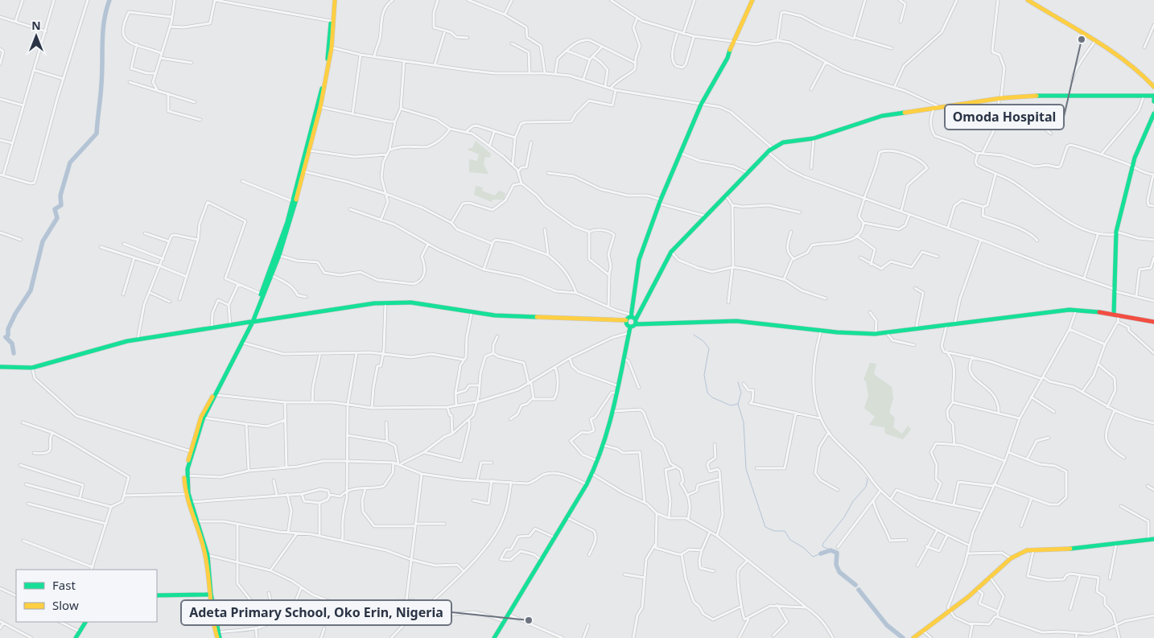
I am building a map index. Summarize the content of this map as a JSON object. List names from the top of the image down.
{
  "places": ["Omoda Hospital", "Adeta Primary School, Oko Erin, Nigeria"],
  "legend": ["Fast", "Slow"],
  "north": "top"
}
